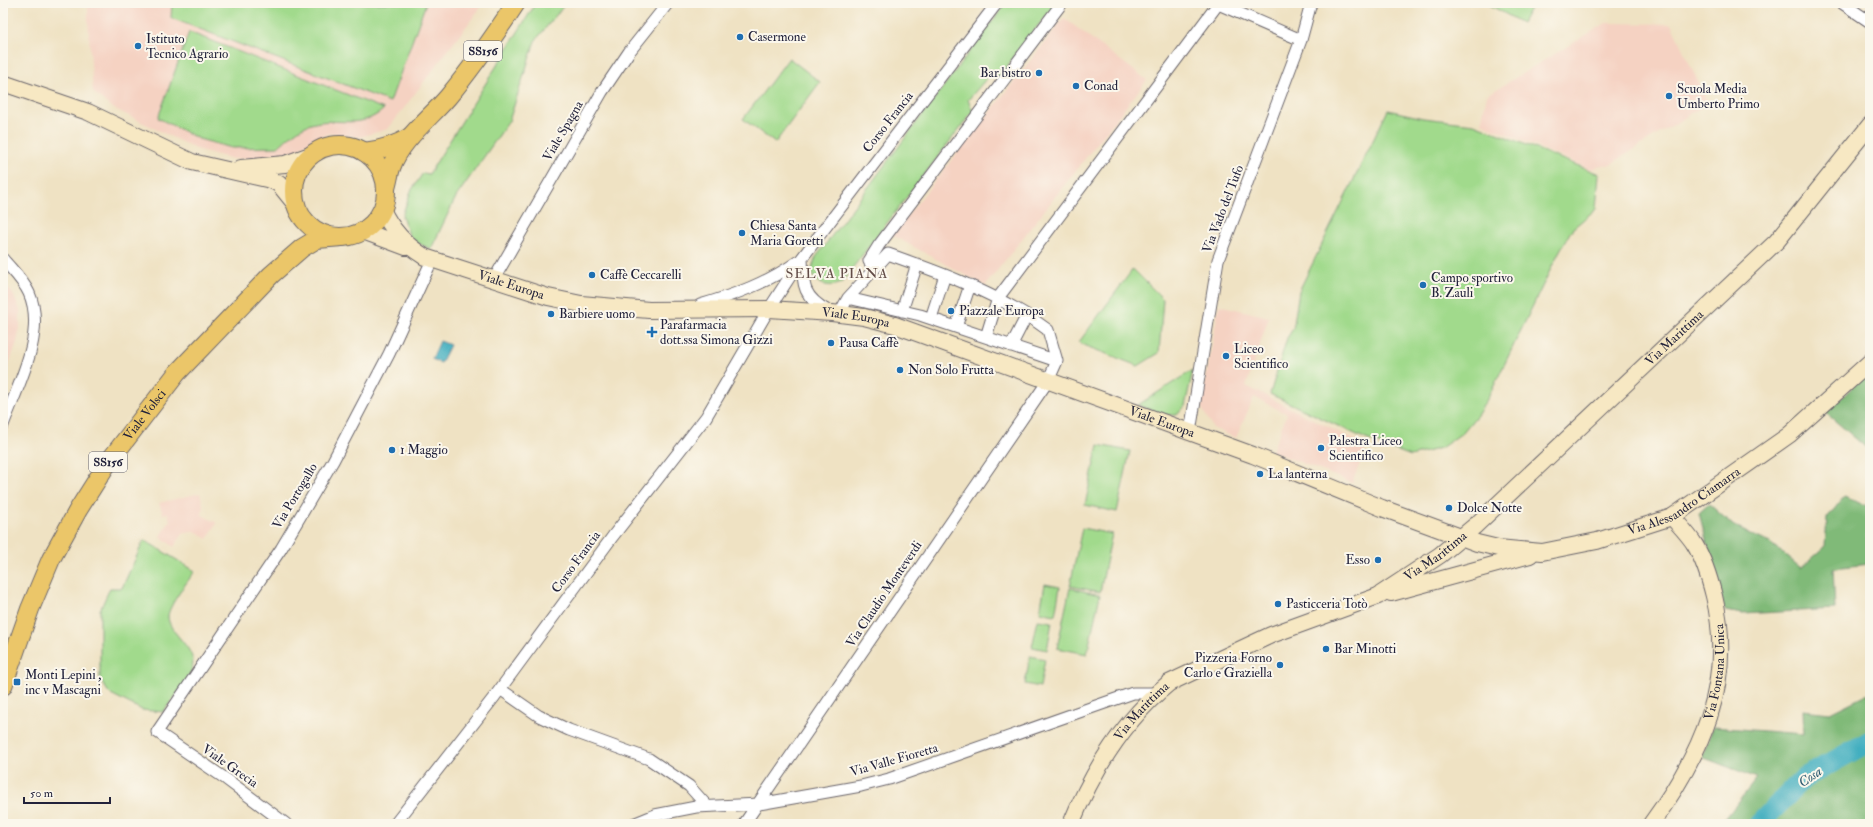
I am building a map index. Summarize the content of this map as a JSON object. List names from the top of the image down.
{
  "streets": {
    "main road": ["SS156", "Viale Volsci"],
    "street": [
      "Corso Francia",
      "Viale Spagna",
      "Via Vado del Tufo",
      "Viale Europa",
      "Via Marittima",
      "Via Portogallo",
      "Via Alessandro Ciamarra",
      "Via Claudio Monteverdi",
      "Via Fontana Unica",
      "Via Valle Fioretta",
      "Viale Grecia"
    ]
  },
  "crossings": [
    ["SS156", "Viale Volsci"],
    ["Corso Francia", "Viale Europa"],
    ["Viale Spagna", "Viale Europa"],
    ["Via Vado del Tufo", "Viale Europa"],
    ["Viale Europa", "Via Marittima"],
    ["Viale Europa", "Via Portogallo"],
    ["Viale Europa", "Via Alessandro Ciamarra"],
    ["Viale Europa", "Via Claudio Monteverdi"],
    ["Via Marittima", "Via Alessandro Ciamarra"],
    ["Via Marittima", "Via Valle Fioretta"],
    ["Via Portogallo", "Viale Grecia"],
    ["Via Alessandro Ciamarra", "Via Fontana Unica"],
    ["Via Claudio Monteverdi", "Via Valle Fioretta"]
  ],
  "districts": ["SELVA PIANA"],
  "water": ["Cosa"],
  "places": {
    "other": [
      "Casermone",
      "Istituto Tecnico Agrario",
      "Bar bistro",
      "Conad",
      "Scuola Media Umberto Primo",
      "Chiesa Santa Maria Goretti",
      "Caffè Ceccarelli",
      "Campo sportivo B. Zauli",
      "Piazzale Europa",
      "Barbiere uomo",
      "Pausa Caffè",
      "Liceo Scientifico",
      "Non Solo Frutta",
      "Palestra Liceo Scientifico",
      "1 Maggio",
      "La lanterna",
      "Dolce Notte",
      "Esso",
      "Pasticceria Totò",
      "Bar Minotti",
      "Pizzeria Forno Carlo e Graziella"
    ],
    "health": ["Parafarmacia dott.ssa Simona Gizzi"],
    "transit": ["Monti Lepini , inc v Mascagni"]
  },
  "scale_bar": "50 m"
}
